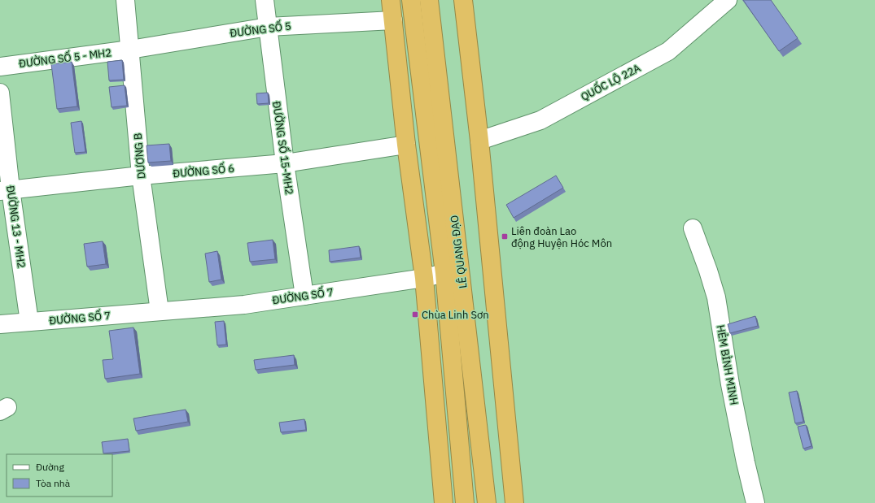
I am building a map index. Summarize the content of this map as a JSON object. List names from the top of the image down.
{
  "streets": {
    "highway": ["LÊ QUANG ĐẠO"],
    "street": [
      "ĐƯỜNG SỐ 5",
      "ĐƯỜNG SỐ 5 - MH2",
      "QUỐC LỘ 22A",
      "ĐƯỜNG SỐ 15-MH2",
      "DƯƠNG B",
      "ĐƯỜNG SỐ 6",
      "ĐƯỜNG 13 - MH2",
      "ĐƯỜNG SỐ 7",
      "HẺM BÌNH MINH"
    ]
  },
  "crossings": [
    ["ĐƯỜNG SỐ 5", "ĐƯỜNG SỐ 5 - MH2"],
    ["ĐƯỜNG SỐ 5", "ĐƯỜNG SỐ 15-MH2"],
    ["ĐƯỜNG SỐ 5", "DƯƠNG B"],
    ["ĐƯỜNG SỐ 5 - MH2", "DƯƠNG B"],
    ["ĐƯỜNG SỐ 15-MH2", "ĐƯỜNG SỐ 6"],
    ["ĐƯỜNG SỐ 15-MH2", "ĐƯỜNG SỐ 7"],
    ["DƯƠNG B", "ĐƯỜNG SỐ 6"],
    ["DƯƠNG B", "ĐƯỜNG SỐ 7"],
    ["ĐƯỜNG SỐ 6", "ĐƯỜNG 13 - MH2"],
    ["ĐƯỜNG 13 - MH2", "ĐƯỜNG SỐ 7"],
    ["LÊ QUANG ĐẠO", "ĐƯỜNG SỐ 7"]
  ],
  "places": {
    "transit": ["Liên đoàn Lao động Huyện Hóc Môn", "Chùa Linh Sơn"]
  },
  "legend": ["Đường", "Tòa nhà"]
}
